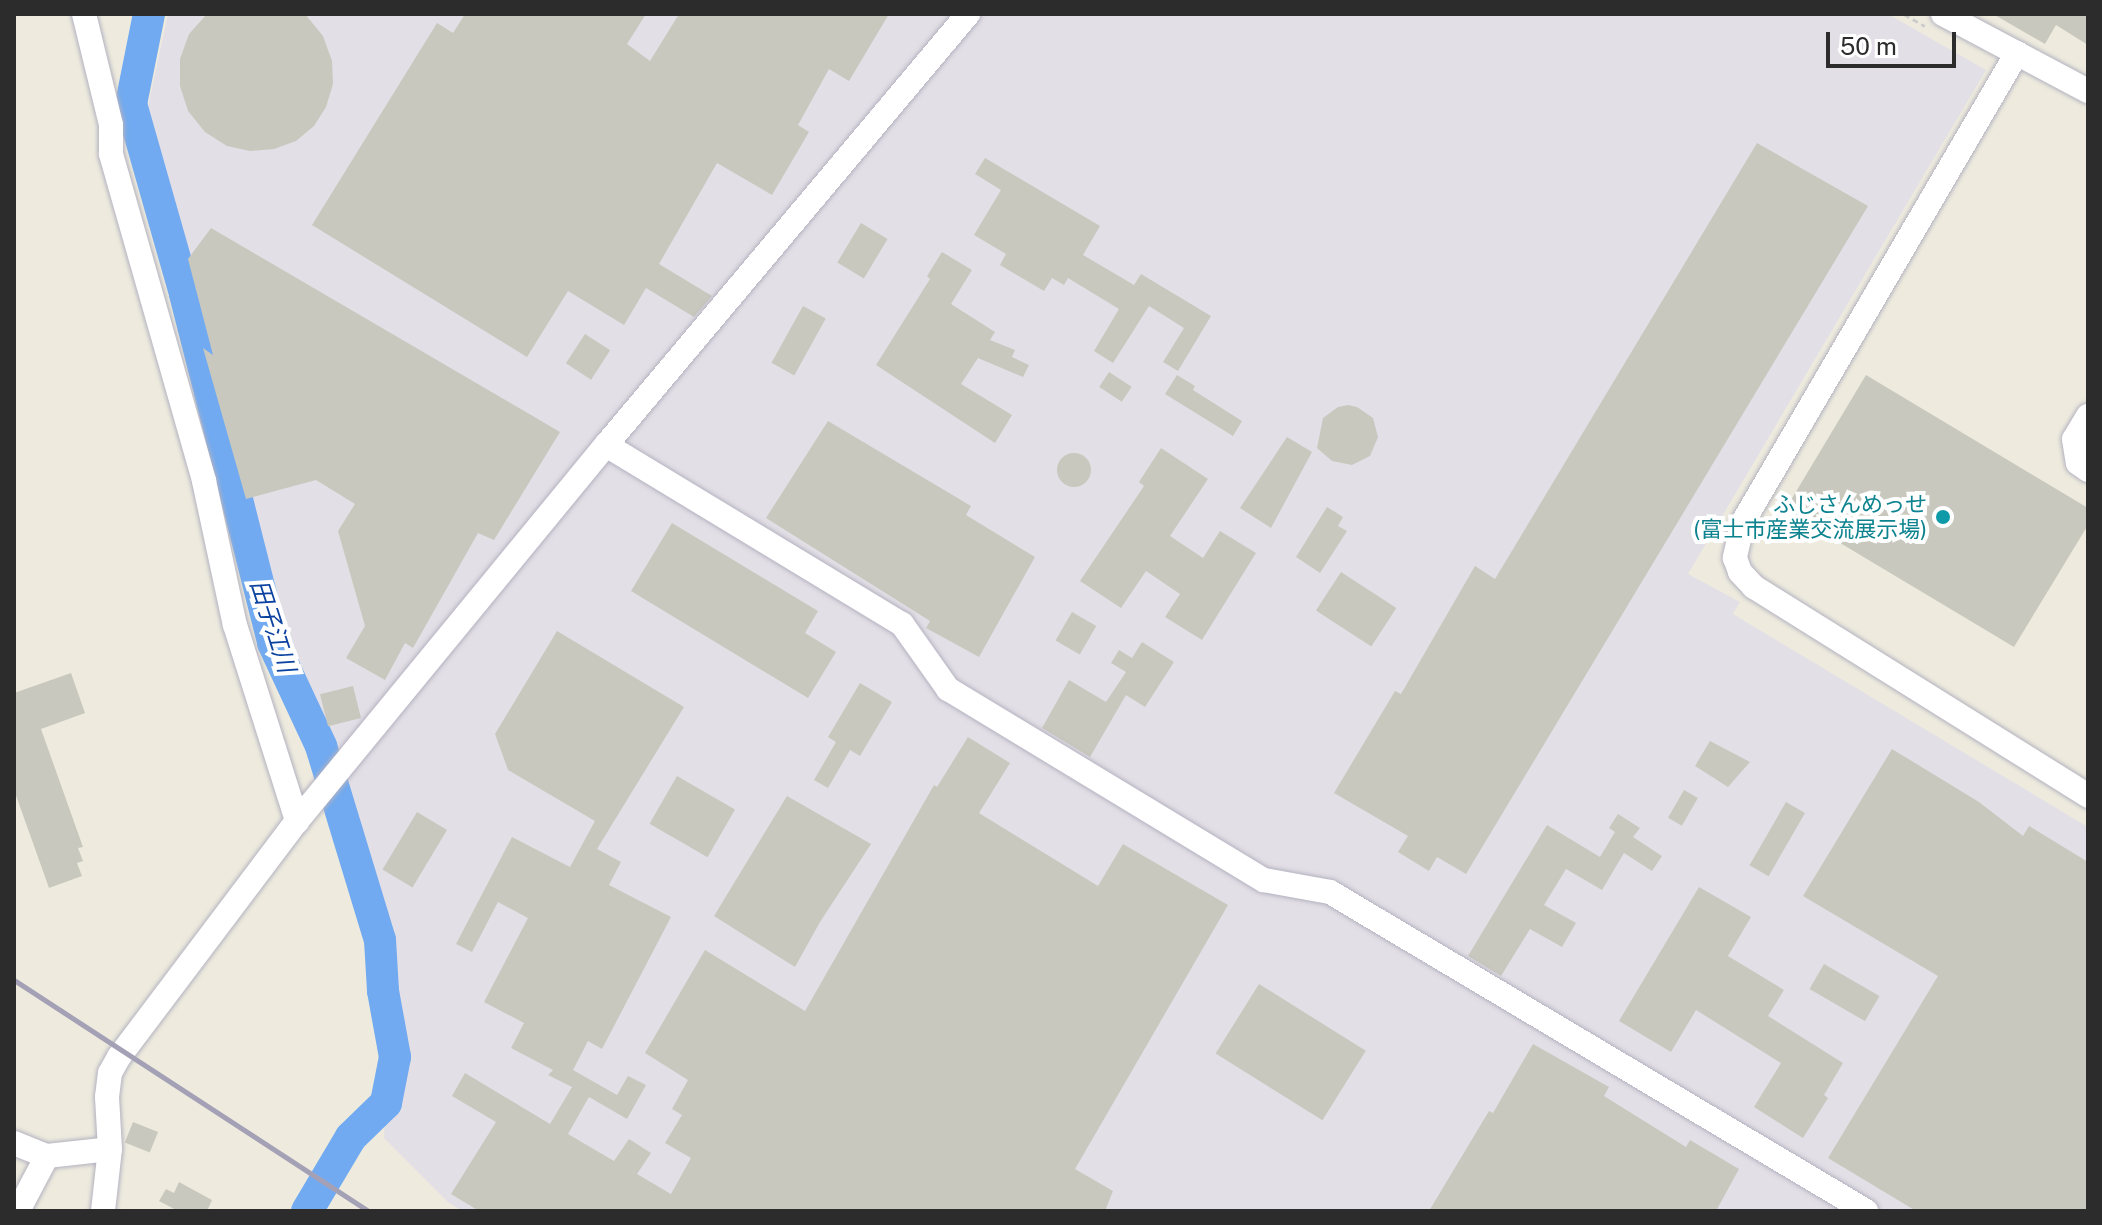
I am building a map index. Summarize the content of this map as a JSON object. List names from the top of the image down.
{
  "water": ["田子江川"],
  "places": ["ふじさんめっせ (富士市産業交流展示場)"],
  "scale_bar": "50 m"
}
